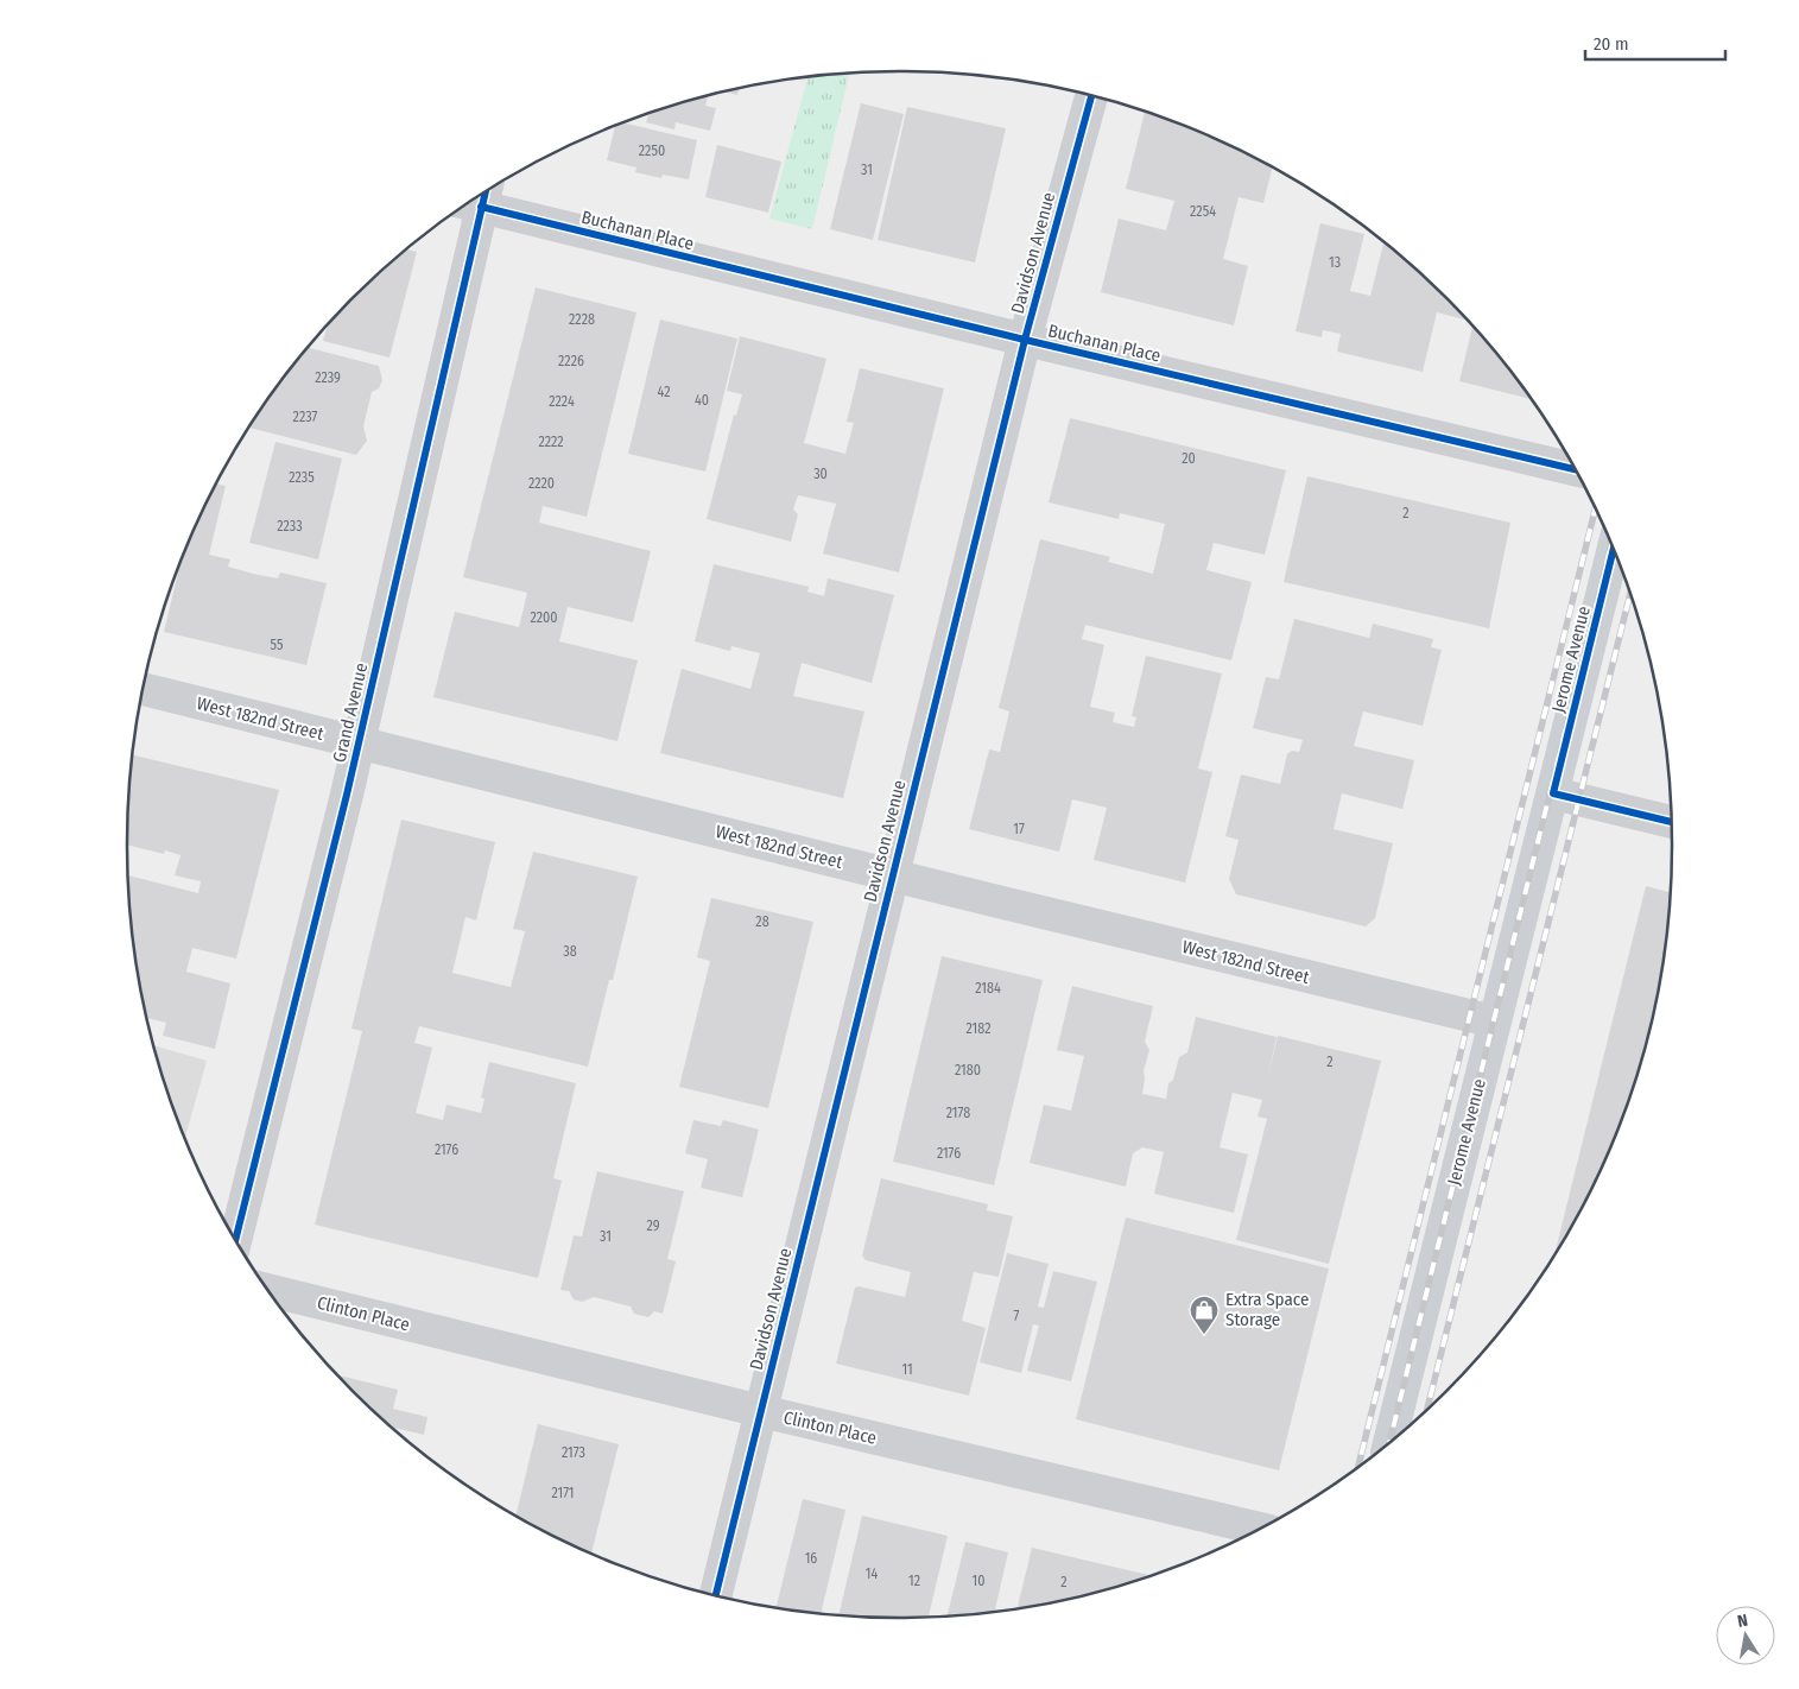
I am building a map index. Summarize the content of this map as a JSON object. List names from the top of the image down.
{
  "streets": {
    "main road": ["Jerome Avenue"],
    "street": [
      "Buchanan Place",
      "Davidson Avenue",
      "Grand Avenue",
      "West 182nd Street",
      "Clinton Place"
    ]
  },
  "crossings": [
    ["Buchanan Place", "Davidson Avenue"],
    ["Davidson Avenue", "West 182nd Street"],
    ["Davidson Avenue", "Clinton Place"],
    ["Jerome Avenue", "West 182nd Street"],
    ["Grand Avenue", "West 182nd Street"]
  ],
  "places": {
    "shop": ["Extra Space Storage"]
  },
  "house_numbers": [
    "2250",
    "31",
    "2254",
    "13",
    "2228",
    "2226",
    "2239",
    "42",
    "40",
    "2224",
    "2237",
    "2222",
    "20",
    "30",
    "2235",
    "2220",
    "2",
    "2233",
    "2200",
    "55",
    "17",
    "28",
    "38",
    "2184",
    "2182",
    "2",
    "2180",
    "2178",
    "2176",
    "2176",
    "29",
    "31",
    "7",
    "11",
    "2173",
    "2171",
    "16",
    "14",
    "12",
    "10",
    "2"
  ],
  "scale_bar": "20 m",
  "north": "top"
}
